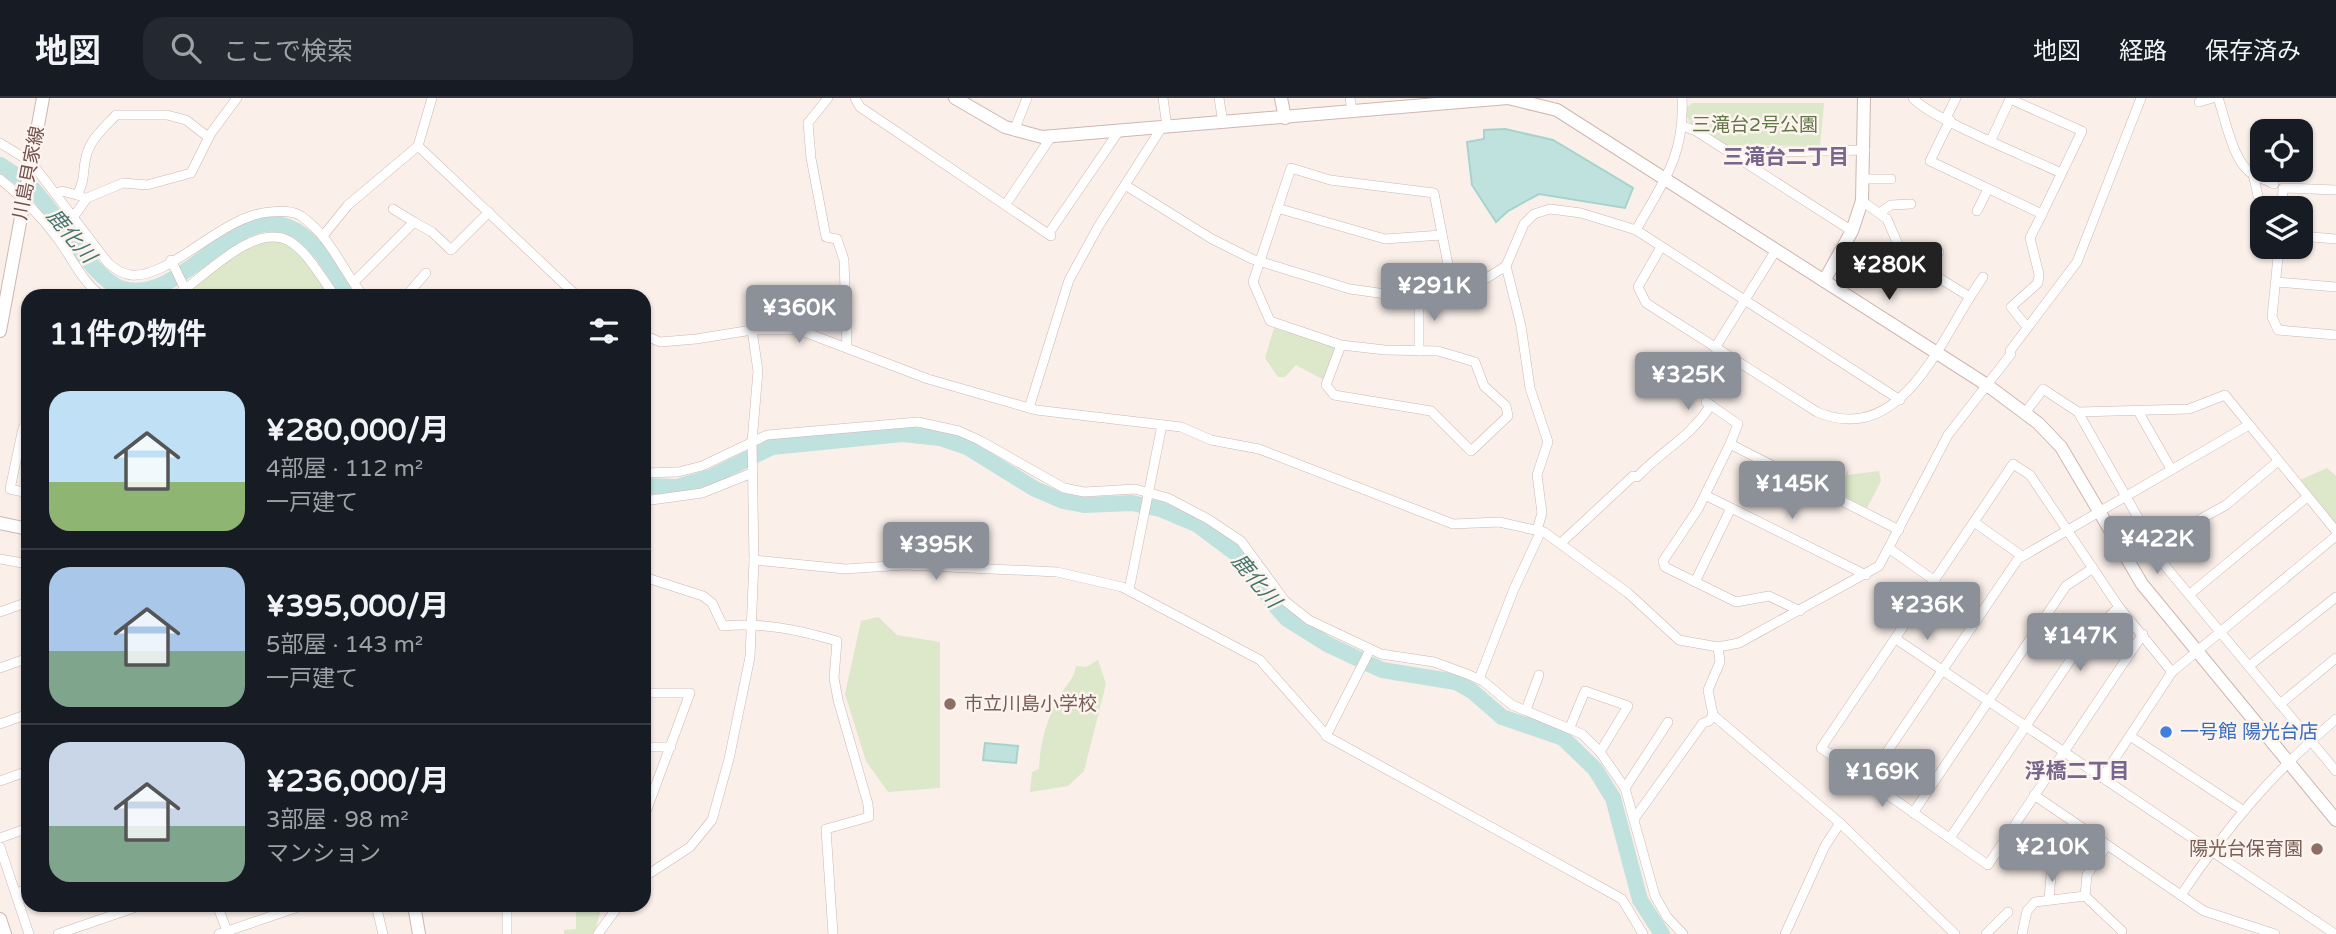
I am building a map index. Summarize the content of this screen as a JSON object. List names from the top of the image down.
{
  "streets": {
    "street": ["川島貝家線"]
  },
  "districts": ["三滝台二丁目", "浮橋二丁目"],
  "water": ["鹿化川"],
  "parks": ["三滝台2号公園"],
  "places": ["市立川島小学校", "一号館 陽光台店", "陽光台保育園"],
  "page": {
    "header": "地図",
    "search": "ここで検索",
    "nav": ["地図", "経路", "保存済み"],
    "price": [
      "¥280K",
      "¥291K",
      "¥360K",
      "¥325K",
      "¥145K",
      "¥422K",
      "¥395K",
      "¥236K",
      "¥147K",
      "¥169K",
      "¥210K"
    ],
    "heading": "11件の物件",
    "list": [
      {
        "name": "¥280,000/月",
        "note": "4部屋 · 112 m² · 一戸建て"
      },
      {
        "name": "¥395,000/月",
        "note": "5部屋 · 143 m² · 一戸建て"
      },
      {
        "name": "¥236,000/月",
        "note": "3部屋 · 98 m² · マンション"
      }
    ]
  }
}
